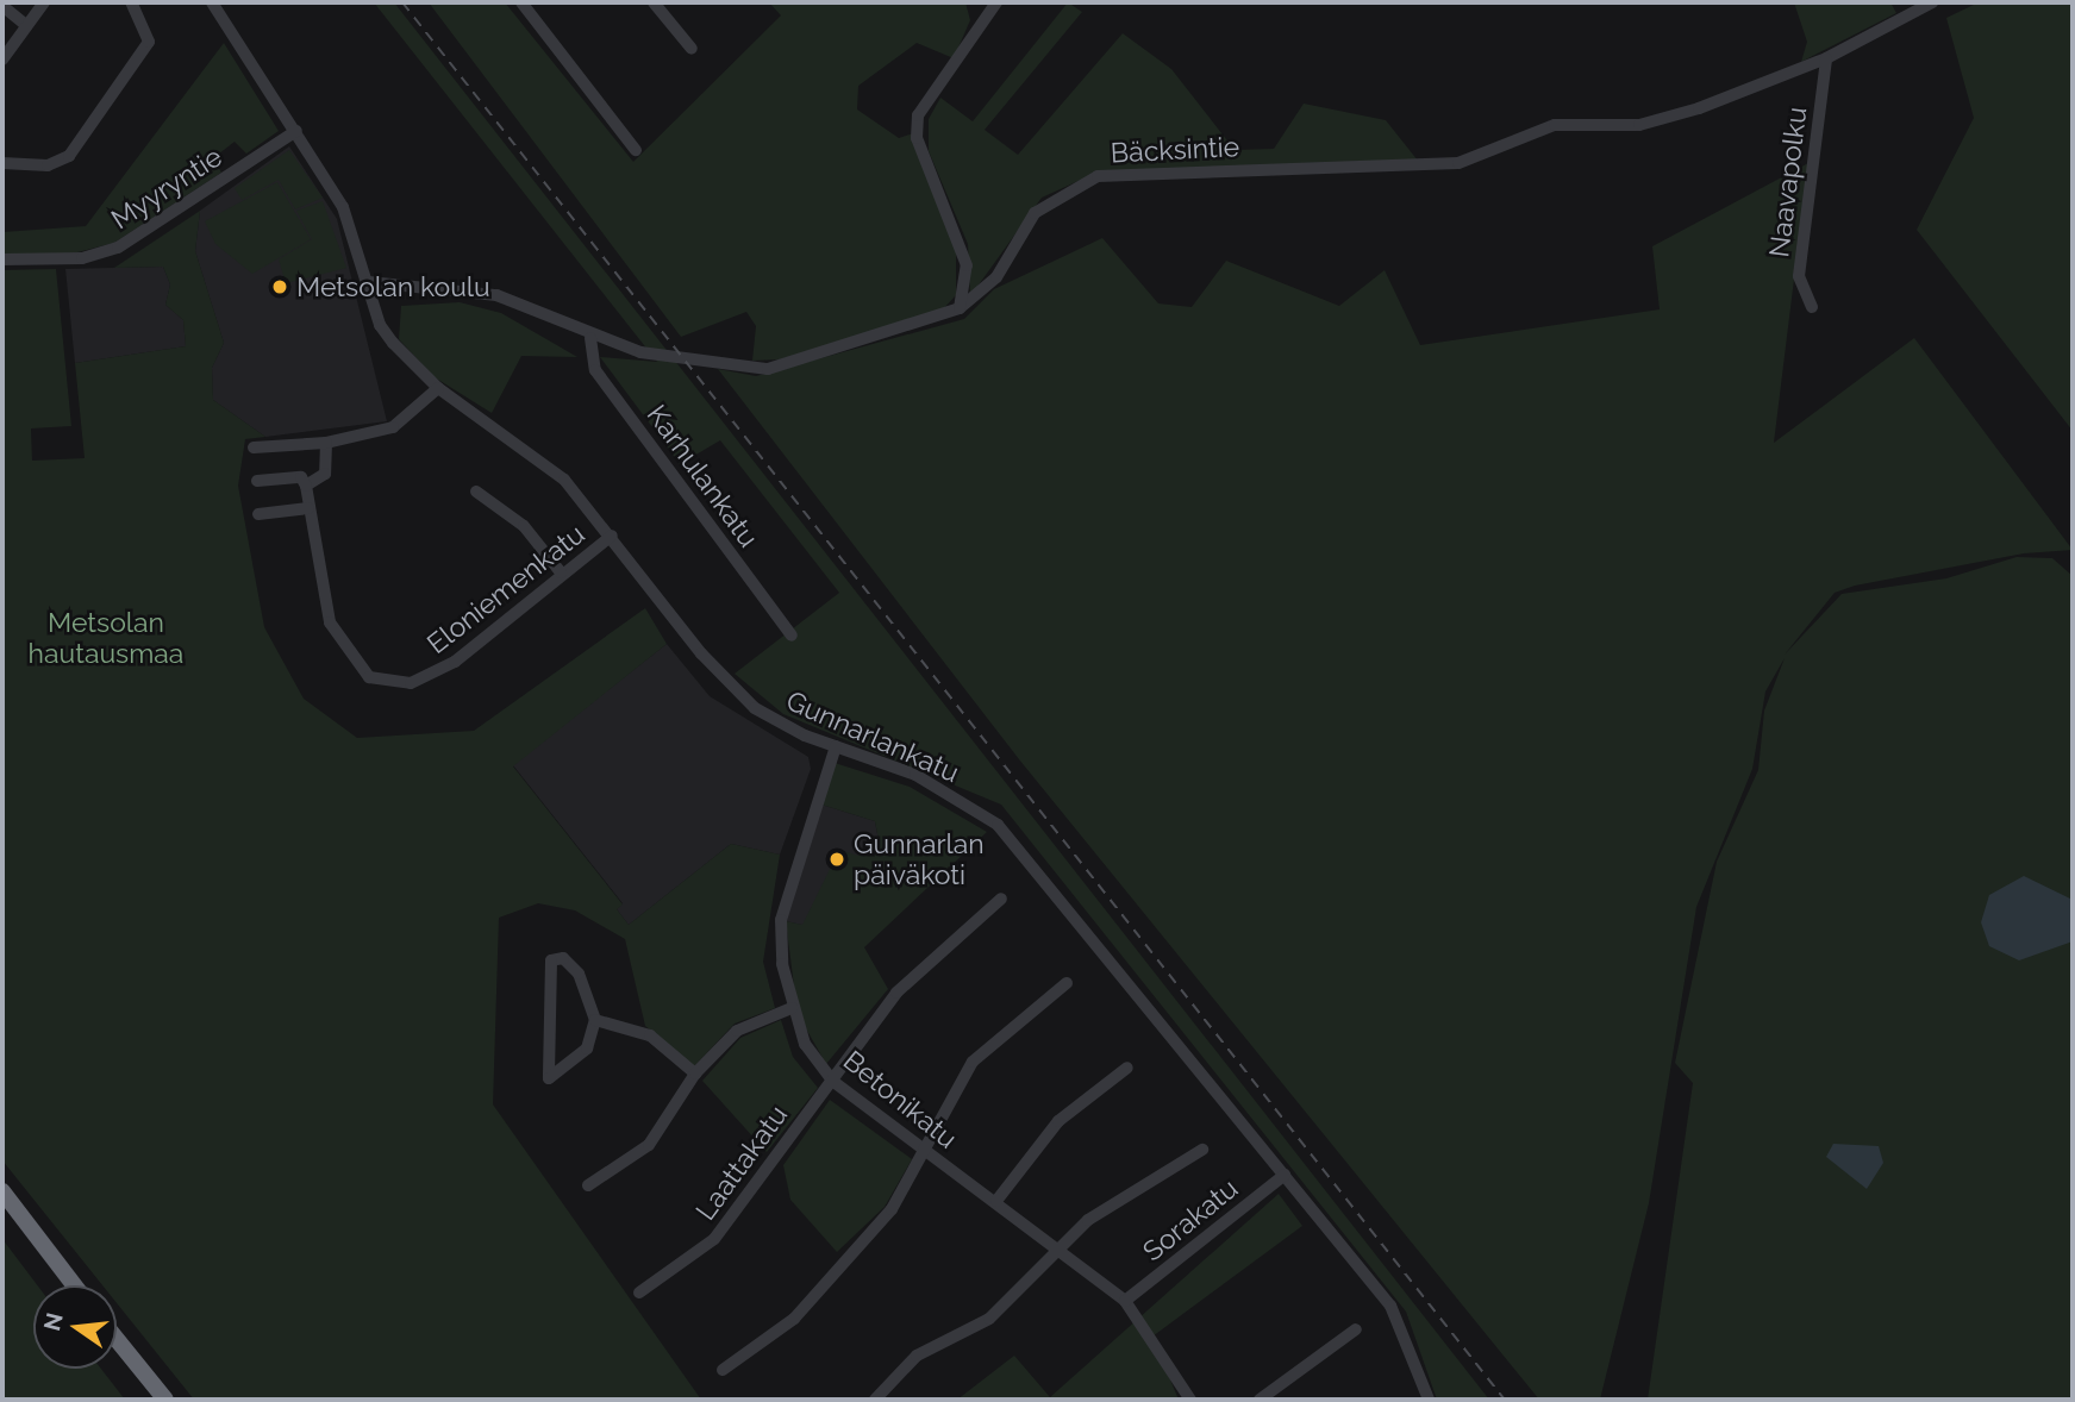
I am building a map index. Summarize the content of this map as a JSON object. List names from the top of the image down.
{
  "streets": {
    "street": [
      "Bäcksintie",
      "Naavapolku",
      "Myyryntie",
      "Karhulankatu",
      "Eloniemenkatu",
      "Gunnarlankatu",
      "Betonikatu",
      "Laattakatu",
      "Sorakatu"
    ]
  },
  "crossings": [
    ["Bäcksintie", "Naavapolku"],
    ["Bäcksintie", "Karhulankatu"],
    ["Bäcksintie", "Gunnarlankatu"],
    ["Myyryntie", "Gunnarlankatu"],
    ["Eloniemenkatu", "Gunnarlankatu"],
    ["Gunnarlankatu", "Betonikatu"],
    ["Gunnarlankatu", "Sorakatu"],
    ["Betonikatu", "Laattakatu"],
    ["Betonikatu", "Sorakatu"]
  ],
  "parks": ["Metsolan hautausmaa"],
  "places": ["Metsolan koulu", "Gunnarlan päiväkoti"],
  "north": "left"
}
